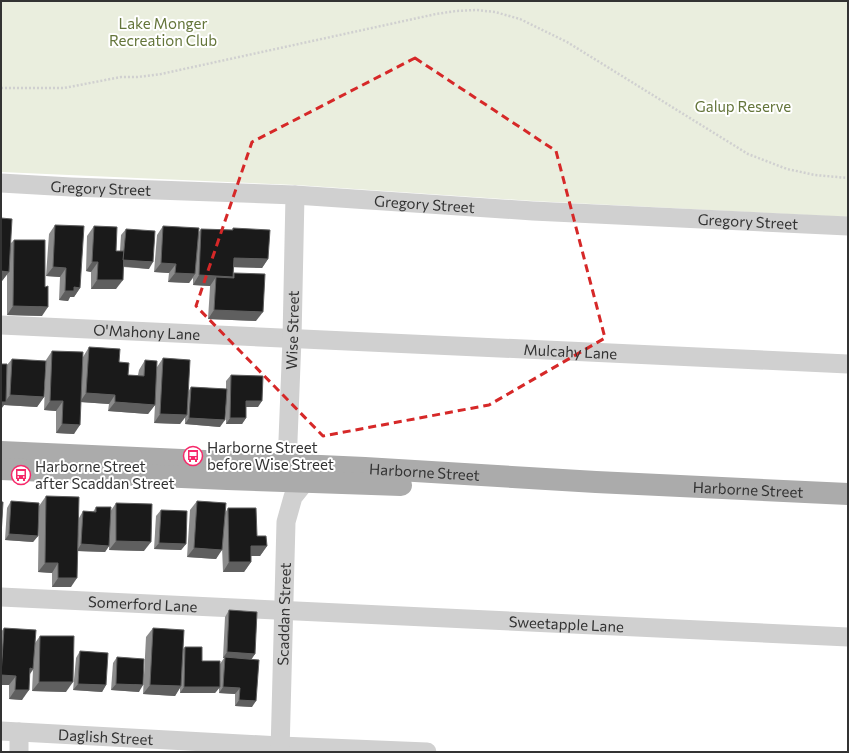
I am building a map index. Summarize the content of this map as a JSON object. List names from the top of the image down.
{
  "streets": {
    "main road": ["Harborne Street"],
    "street": [
      "Gregory Street",
      "Wise Street",
      "O'Mahony Lane",
      "Mulcahy Lane",
      "Somerford Lane",
      "Scaddan Street",
      "Sweetapple Lane",
      "Daglish Street"
    ]
  },
  "crossings": [
    ["Gregory Street", "Wise Street"],
    ["Wise Street", "O'Mahony Lane"],
    ["Wise Street", "Mulcahy Lane"],
    ["Wise Street", "Harborne Street"],
    ["O'Mahony Lane", "Mulcahy Lane"],
    ["Harborne Street", "Scaddan Street"],
    ["Somerford Lane", "Scaddan Street"],
    ["Somerford Lane", "Sweetapple Lane"],
    ["Scaddan Street", "Sweetapple Lane"],
    ["Scaddan Street", "Daglish Street"]
  ],
  "parks": ["Lake Monger Recreation Club", "Galup Reserve"],
  "places": {
    "bus stop": ["Harborne Street before Wise Street", "Harborne Street after Scaddan Street"]
  }
}
